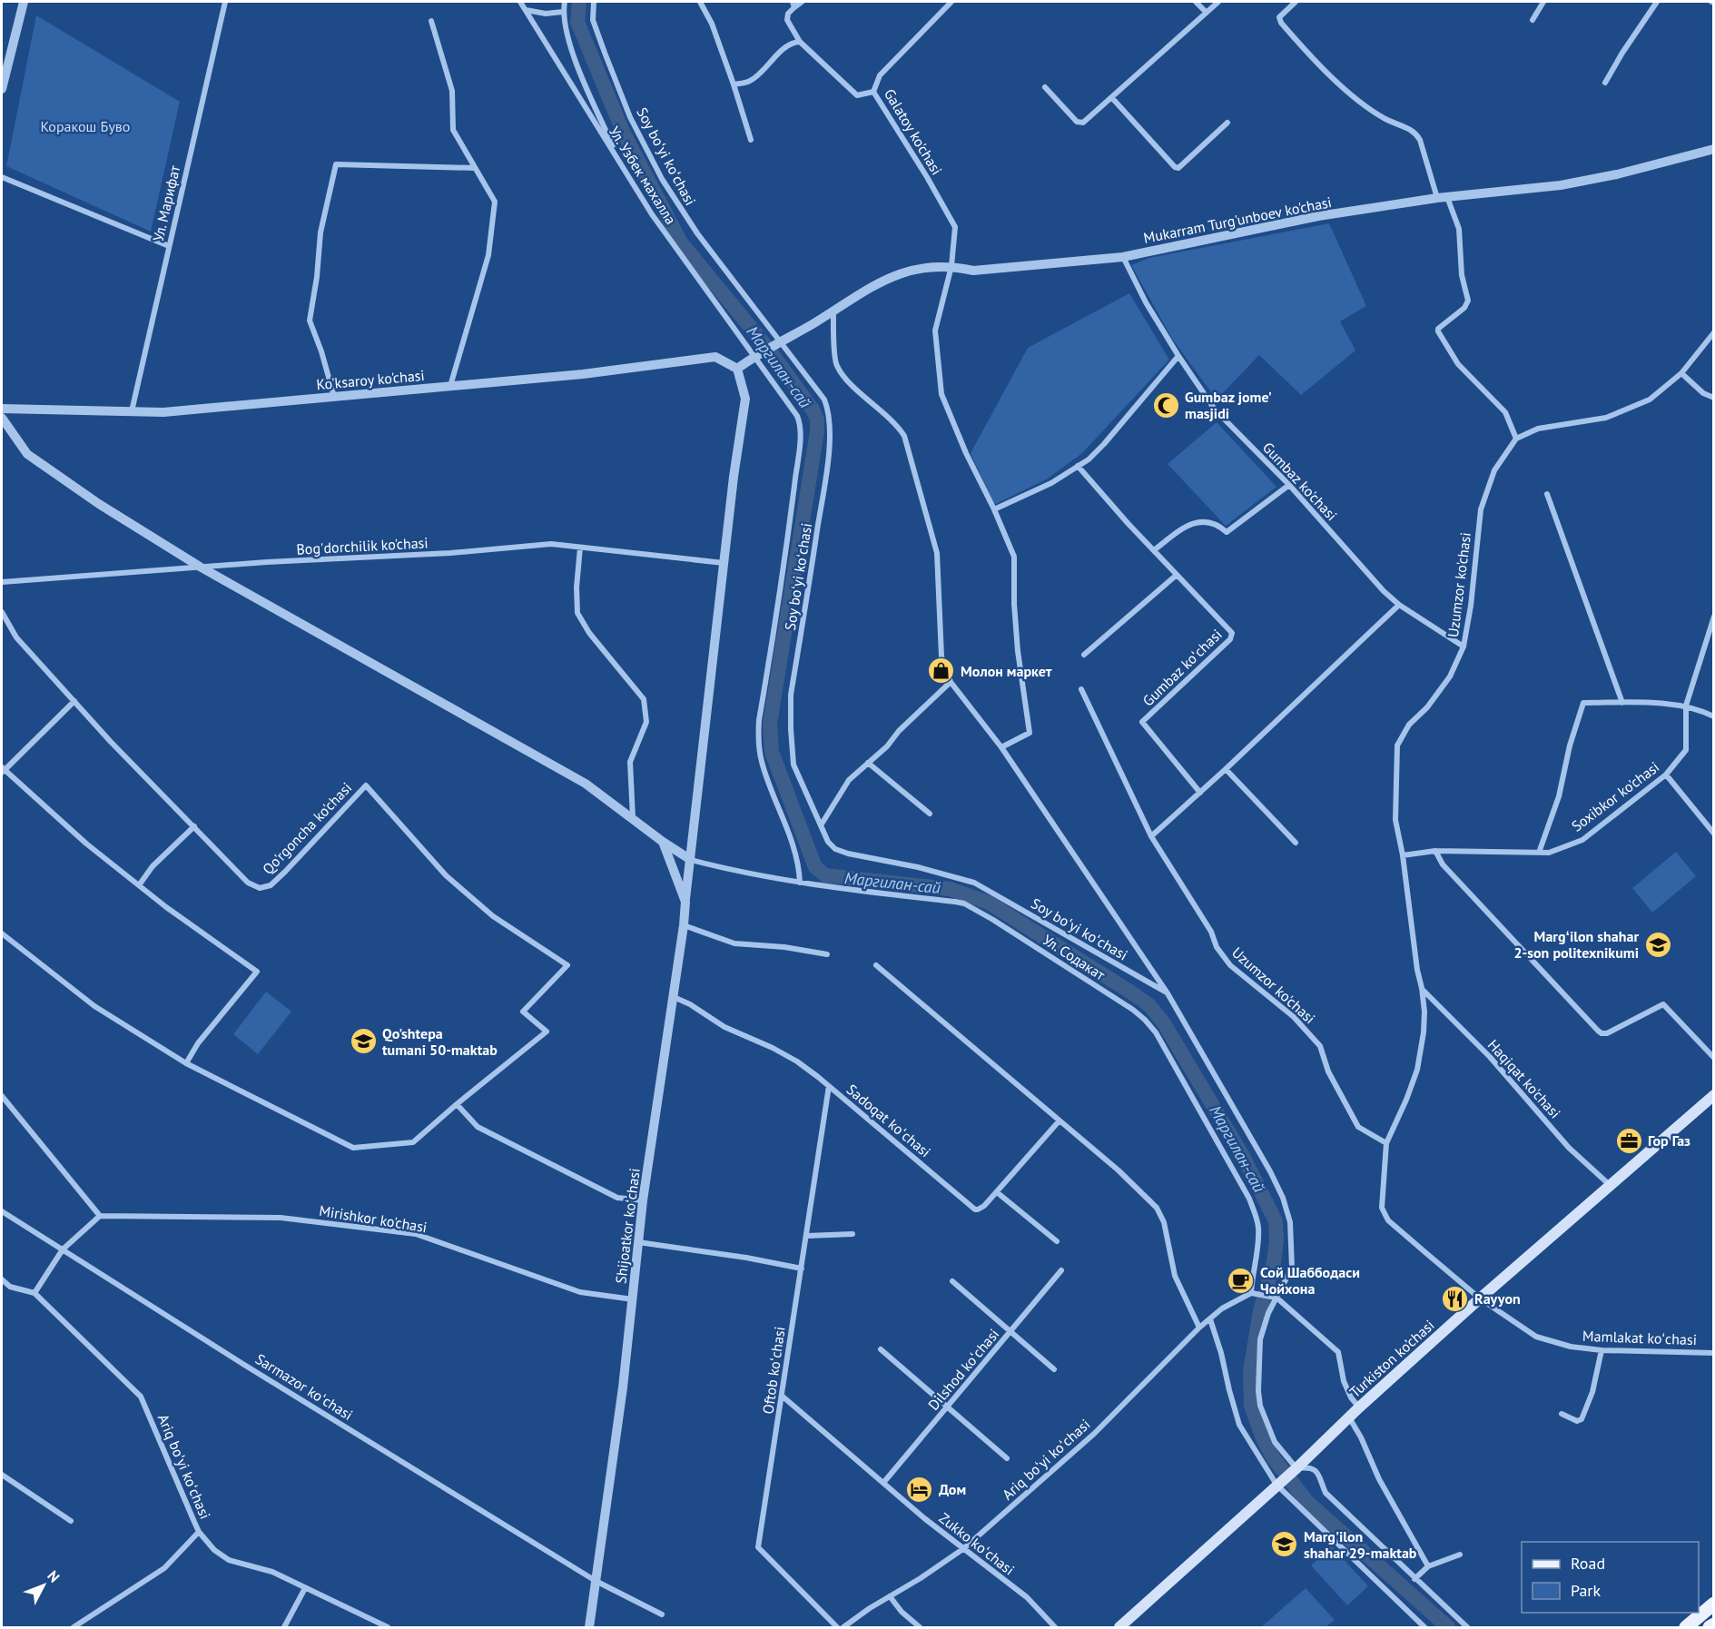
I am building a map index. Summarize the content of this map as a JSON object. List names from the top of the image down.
{
  "streets": {
    "main road": ["Turkiston ko’chasi"],
    "street": [
      "Galatoy ko'chasi",
      "Soy boʻyi koʻchasi",
      "Ул. Узбек махалла",
      "Ул. Марифат",
      "Mukarram Turg'unboev ko'chasi",
      "Ko'ksaroy ko'chasi",
      "Gumbaz ko'chasi",
      "Bog'dorchilik ko'chasi",
      "Uzumzor ko'chasi",
      "Gumbaz koʻchasi",
      "Soxibkor ko'chasi",
      "Qo'rgoncha ko'chasi",
      "Ул. Содакат",
      "Haqiqat ko'chasi",
      "Sadoqat koʻchasi",
      "Mirishkor ko'chasi",
      "Shijoatkor koʻchasi",
      "Mamlakat koʻchasi",
      "Dilshod koʻchasi",
      "Oftob koʻchasi",
      "Sarmazor koʻchasi",
      "Ariq boʻyi koʻchasi",
      "Zukko koʻchasi"
    ]
  },
  "crossings": [
    ["Galatoy ko'chasi", "Mukarram Turg'unboev ko'chasi"],
    ["Soy boʻyi koʻchasi", "Mukarram Turg'unboev ko'chasi"],
    ["Soy boʻyi koʻchasi", "Turkiston ko’chasi"],
    ["Ул. Узбек махалла", "Mukarram Turg'unboev ko'chasi"],
    ["Ул. Узбек махалла", "Ул. Содакат"],
    ["Ул. Марифат", "Ko'ksaroy ko'chasi"],
    ["Mukarram Turg'unboev ko'chasi", "Ko'ksaroy ko'chasi"],
    ["Mukarram Turg'unboev ko'chasi", "Gumbaz ko'chasi"],
    ["Gumbaz ko'chasi", "Uzumzor ko'chasi"],
    ["Uzumzor ko'chasi", "Soxibkor ko'chasi"],
    ["Uzumzor ko'chasi", "Haqiqat ko'chasi"],
    ["Uzumzor ko'chasi", "Mamlakat koʻchasi"],
    ["Uzumzor ko'chasi", "Turkiston ko’chasi"],
    ["Ул. Содакат", "Ariq boʻyi koʻchasi"],
    ["Haqiqat ko'chasi", "Turkiston ko’chasi"],
    ["Sadoqat koʻchasi", "Shijoatkor koʻchasi"],
    ["Sadoqat koʻchasi", "Oftob koʻchasi"],
    ["Mirishkor ko'chasi", "Shijoatkor koʻchasi"],
    ["Shijoatkor koʻchasi", "Sarmazor koʻchasi"],
    ["Mamlakat koʻchasi", "Turkiston ko’chasi"],
    ["Dilshod koʻchasi", "Zukko koʻchasi"],
    ["Oftob koʻchasi", "Zukko koʻchasi"],
    ["Ariq boʻyi koʻchasi", "Zukko koʻchasi"]
  ],
  "water": ["Маргилан-сай"],
  "parks": ["Коракош Буво"],
  "places": {
    "mosque": ["Gumbaz jome' masjidi"],
    "shop": ["Молон маркет"],
    "school or university": ["Margʻilon shahar 2-son politexnikumi", "Qo'shtepa tumani 50-maktab", "Marg'ilon shahar 29-maktab"],
    "office": ["Гор Газ"],
    "cafe": ["Сой Шаббодаси Чойхона"],
    "restaurant": ["Rayyon"],
    "hotel": ["Дом"]
  },
  "legend": ["Road", "Park"],
  "north": "top right"
}
